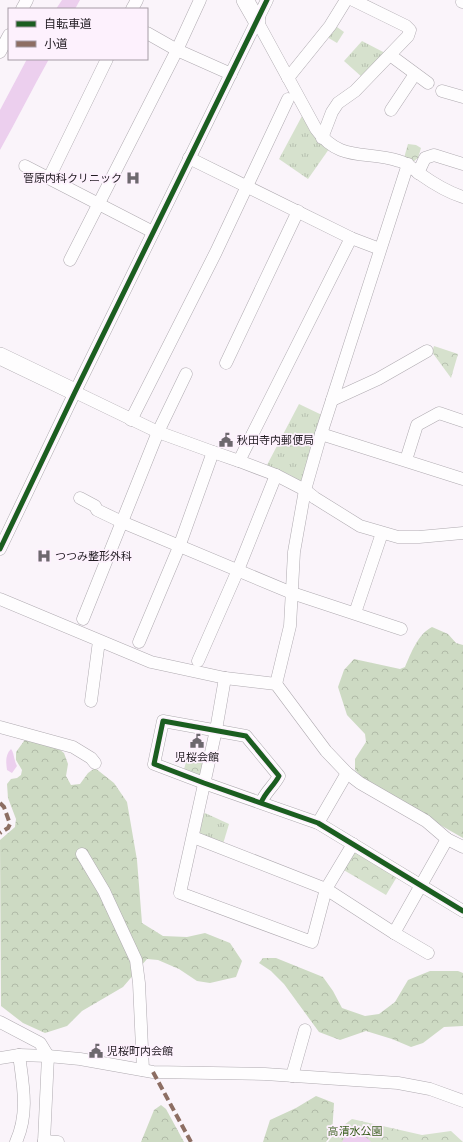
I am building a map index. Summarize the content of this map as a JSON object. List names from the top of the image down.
{
  "parks": ["高清水公園"],
  "places": {
    "hospital": ["菅原内科クリニック", "つつみ整形外科"],
    "public building": ["秋田寺内郵便局", "児桜会館", "児桜町内会館"]
  },
  "legend": ["自転車道", "小道"]
}
